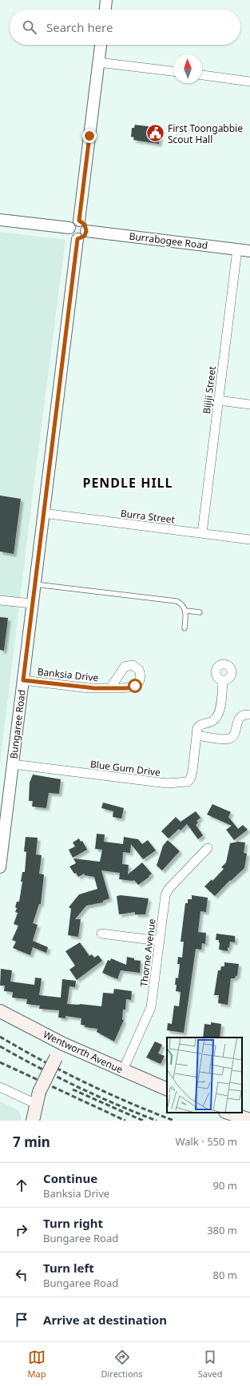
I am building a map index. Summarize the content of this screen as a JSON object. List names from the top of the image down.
{
  "streets": {
    "main road": ["Wentworth Avenue"],
    "street": [
      "Burrabogee Road",
      "Bijiji Street",
      "Burra Street",
      "Banksia Drive",
      "Bungaree Road",
      "Blue Gum Drive",
      "Thorne Avenue"
    ]
  },
  "crossings": [
    ["Burrabogee Road", "Bijiji Street"],
    ["Burrabogee Road", "Bungaree Road"],
    ["Bijiji Street", "Burra Street"],
    ["Burra Street", "Bungaree Road"],
    ["Banksia Drive", "Bungaree Road"],
    ["Bungaree Road", "Blue Gum Drive"],
    ["Thorne Avenue", "Wentworth Avenue"]
  ],
  "districts": ["PENDLE HILL"],
  "places": {
    "public building": ["First Toongabbie Scout Hall"]
  },
  "north": "top",
  "page": {
    "search": "Search here",
    "heading": ["7 min", "Walk · 550 m"],
    "list": [
      ["Continue", "Banksia Drive", "90 m"],
      ["Turn right", "Bungaree Road", "380 m"],
      ["Turn left", "Bungaree Road", "80 m"],
      "Arrive at destination"
    ],
    "nav": ["Map", "Directions", "Saved"]
  }
}
